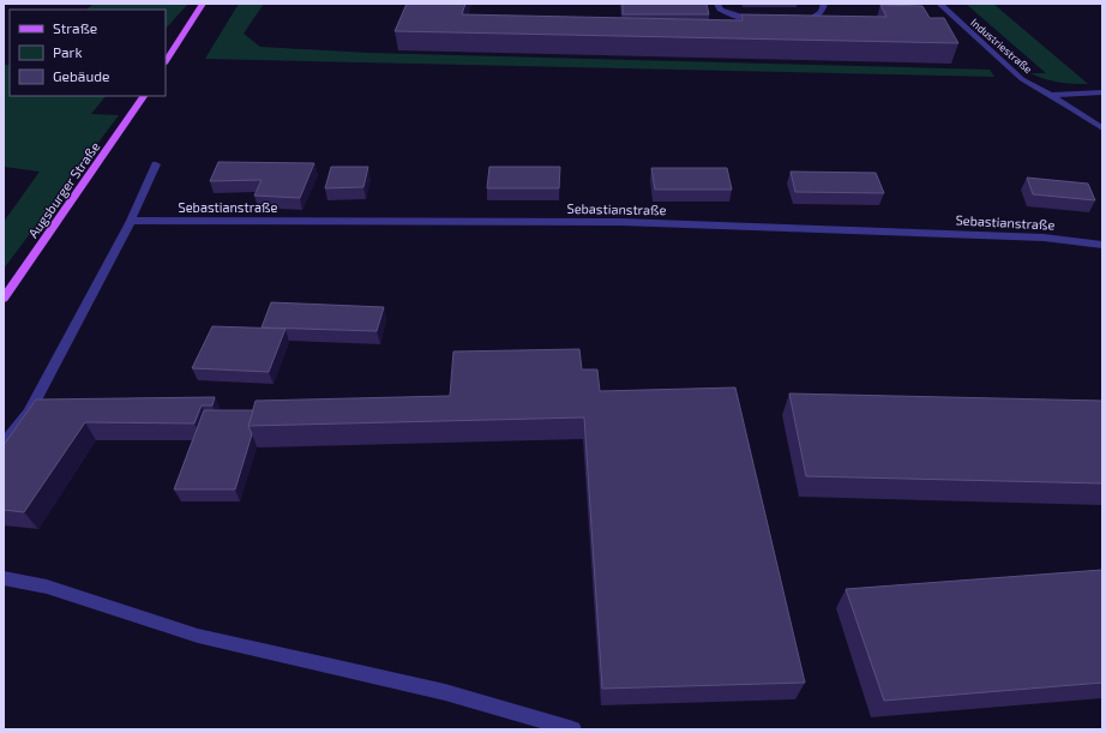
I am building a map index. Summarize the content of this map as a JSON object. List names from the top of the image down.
{
  "streets": {
    "main road": ["Augsburger Straße"],
    "street": ["Industriestraße", "Sebastianstraße"]
  },
  "legend": ["Straße", "Park", "Gebäude"]
}
